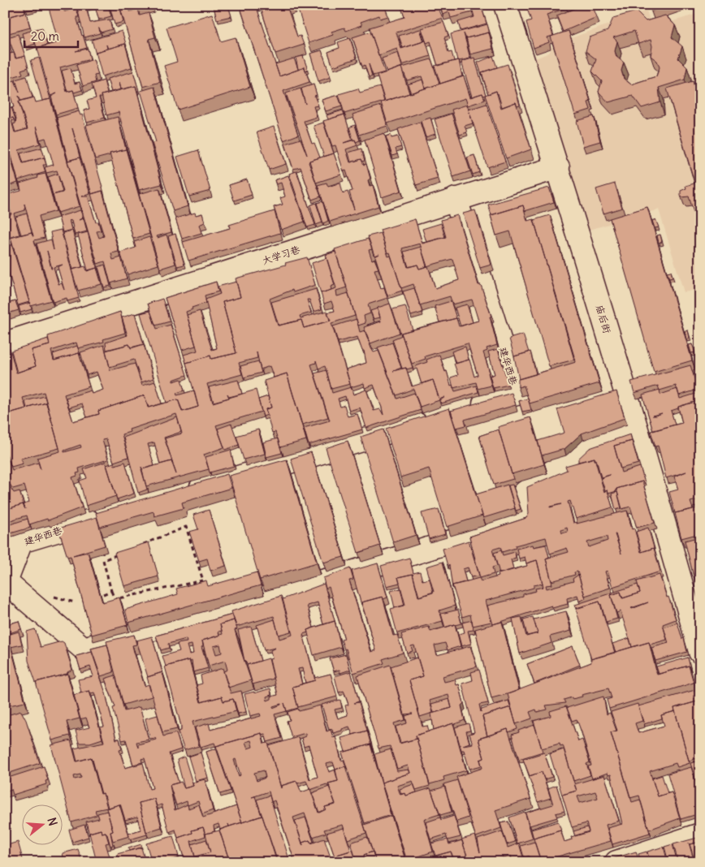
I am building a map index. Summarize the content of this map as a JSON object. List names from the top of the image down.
{
  "streets": {
    "street": ["大学习巷", "庙后街", "建华西巷"]
  },
  "crossings": [
    ["大学习巷", "庙后街"],
    ["大学习巷", "建华西巷"],
    ["庙后街", "建华西巷"]
  ],
  "scale_bar": "20 m",
  "north": "right"
}
